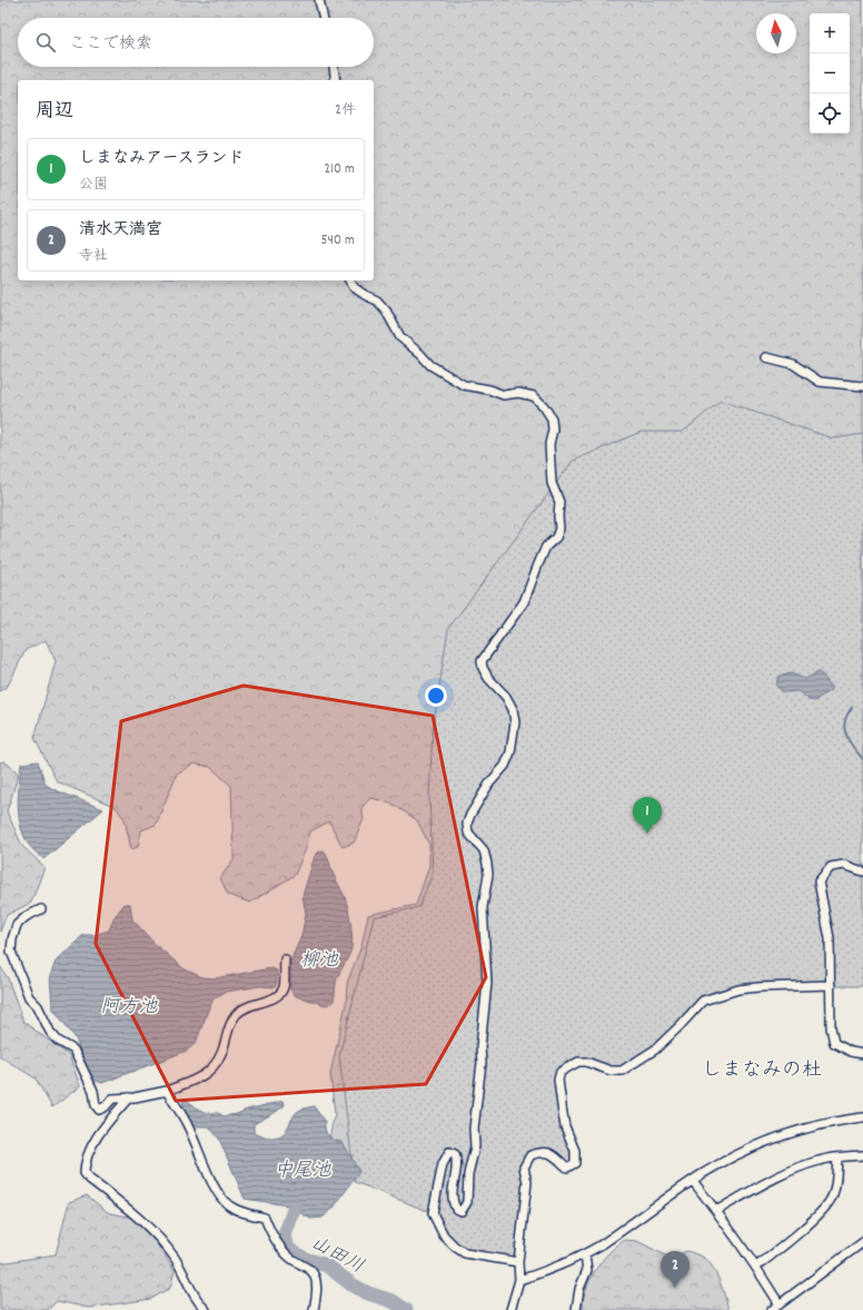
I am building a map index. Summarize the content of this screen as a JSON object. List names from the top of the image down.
{
  "districts": ["しまなみの杜"],
  "water": [
    "柳池",
    "阿方池",
    "中尾池",
    "山田川"
  ],
  "north": "top",
  "page": {
    "map_buttons": ["+", "−"],
    "search": "ここで検索",
    "heading": ["周辺", "2件"],
    "list": [
      {
        "mark": "1",
        "name": "しまなみアースランド",
        "note": "公園",
        "value": "210 m"
      },
      {
        "mark": "2",
        "name": "清水天満宮",
        "note": "寺社",
        "value": "540 m"
      }
    ],
    "pins": ["1", "2"]
  }
}
